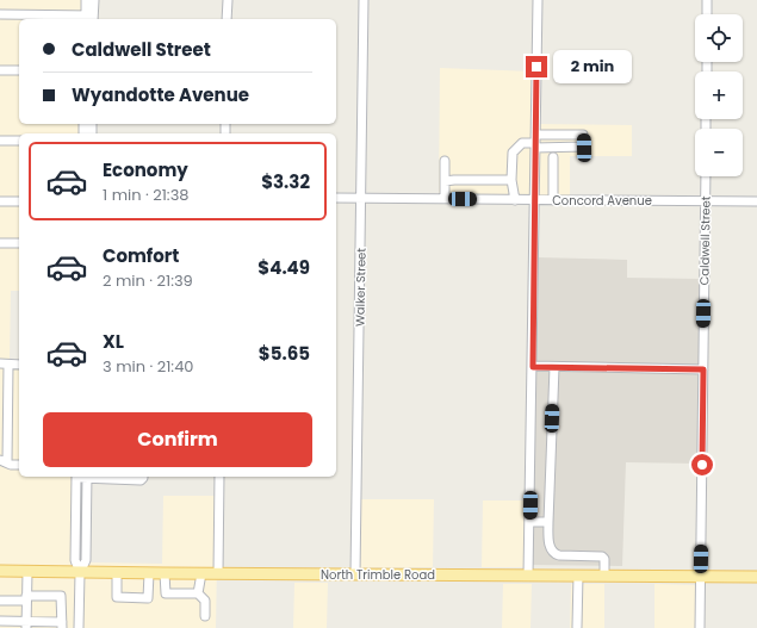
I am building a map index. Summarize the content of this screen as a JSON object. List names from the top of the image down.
{
  "streets": {
    "main road": ["North Trimble Road"],
    "street": ["Concord Avenue", "Caldwell Street", "Walker Street"]
  },
  "crossings": [
    ["Concord Avenue", "Caldwell Street"],
    ["Concord Avenue", "Walker Street"],
    ["Caldwell Street", "North Trimble Road"],
    ["Walker Street", "North Trimble Road"]
  ],
  "page": {
    "map_buttons": ["+", "−"],
    "banner": ["Caldwell Street", "Wyandotte Avenue"],
    "bubble": "2 min",
    "list": [
      {
        "name": "Economy",
        "note": "1 min · 21:38",
        "value": "$3.32"
      },
      {
        "name": "Comfort",
        "note": "2 min · 21:39",
        "value": "$4.49"
      },
      {
        "name": "XL",
        "note": "3 min · 21:40",
        "value": "$5.65"
      }
    ],
    "buttons": "Confirm"
  }
}
